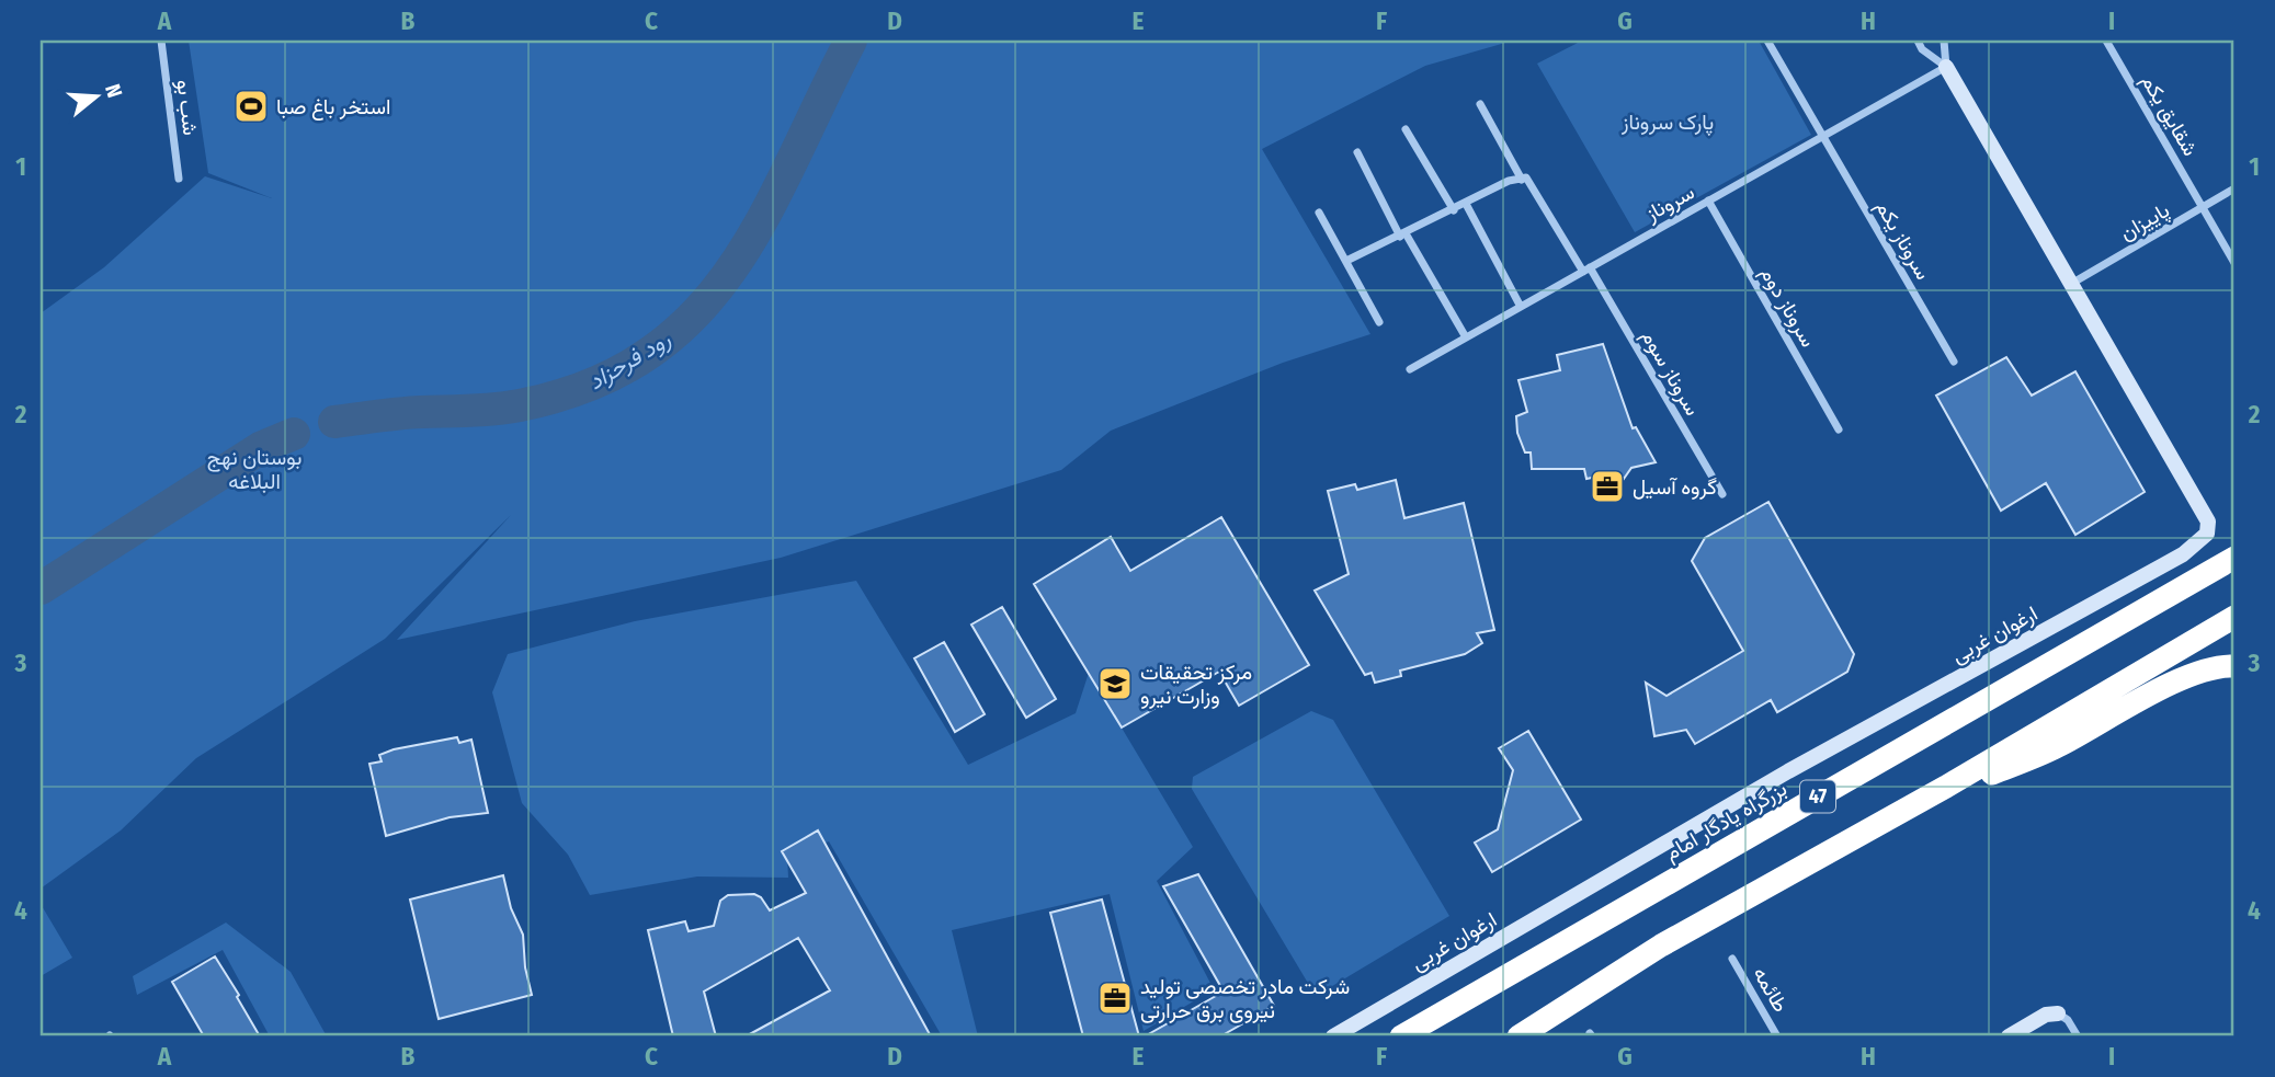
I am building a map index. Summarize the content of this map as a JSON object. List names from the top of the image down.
{
  "streets": {
    "highway": ["47", "بزرگراه یادگار امام"],
    "street": [
      "شب بو",
      "شقایق یکم",
      "سروناز",
      "پاییزان",
      "سروناز یکم",
      "سروناز دوم",
      "سروناز سوم",
      "ارغوان غربی",
      "طائمه"
    ]
  },
  "crossings": [
    ["شقایق یکم", "پاییزان"],
    ["سروناز", "سروناز یکم"],
    ["سروناز", "سروناز دوم"],
    ["سروناز", "سروناز سوم"],
    ["سروناز", "ارغوان غربی"],
    ["پاییزان", "ارغوان غربی"]
  ],
  "water": ["رود فرحزاد"],
  "parks": ["پارک سروناز", "بوستان نهج البلاغه"],
  "places": {
    "sports": ["استخر باغ صبا"],
    "office": ["گروه آسیل", "شرکت مادر تخصصی تولید نیروی برق حرارتی"],
    "school or university": ["مرکز تحقیقات وزارت نیرو"]
  },
  "north": "right",
  "grid": {
    "columns": [
      "A",
      "B",
      "C",
      "D",
      "E",
      "F",
      "G",
      "H",
      "I"
    ],
    "rows": [
      "1",
      "2",
      "3",
      "4"
    ]
  }
}
